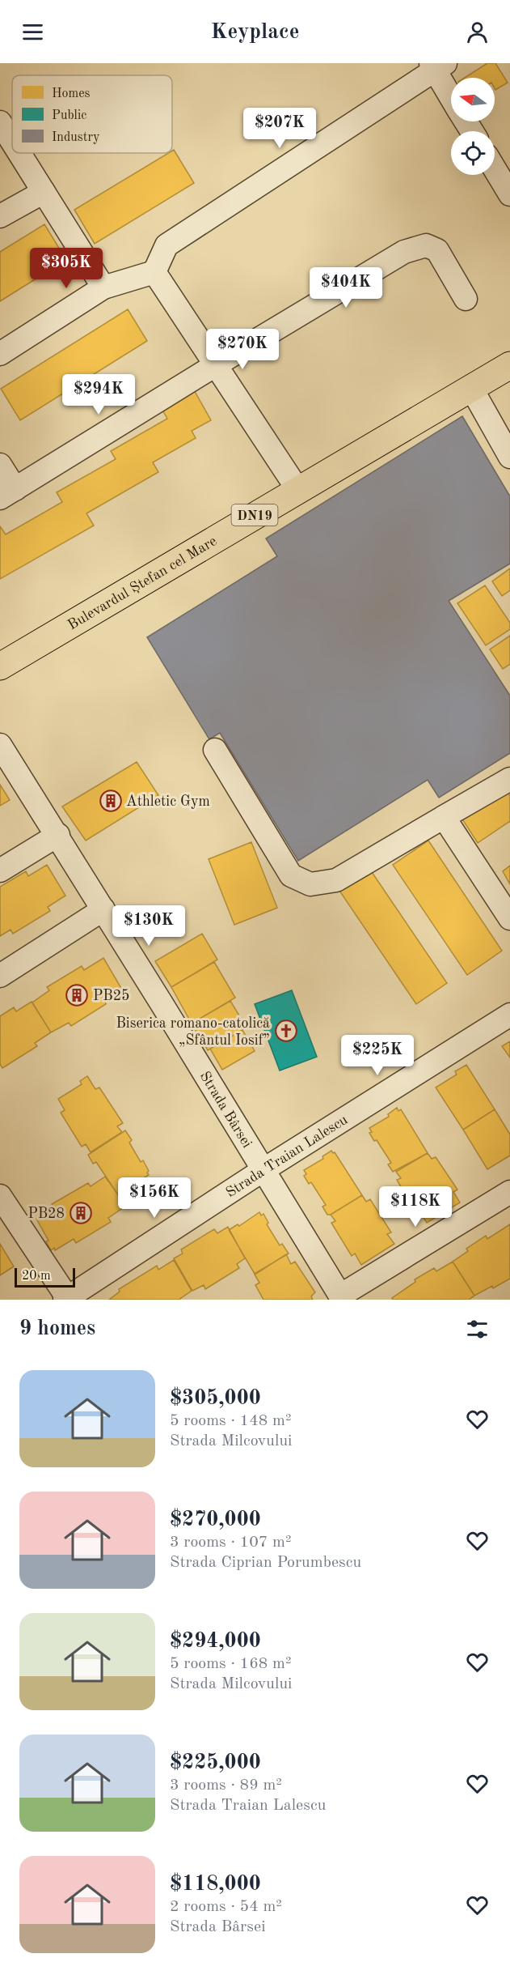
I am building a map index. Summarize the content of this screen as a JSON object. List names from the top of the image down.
{
  "streets": {
    "main road": ["DN19", "Bulevardul Ștefan cel Mare"],
    "street": ["Strada Bârsei", "Strada Traian Lalescu"]
  },
  "crossings": [
    ["Strada Bârsei", "Strada Traian Lalescu"]
  ],
  "places": {
    "building": ["Athletic Gym", "PB25", "PB28"],
    "church": ["Biserica romano-catolică „Sfântul Iosif”"]
  },
  "legend": ["Homes", "Public", "Industry"],
  "scale_bar": "20 m",
  "north": "left",
  "page": {
    "header": "Keyplace",
    "price": [
      "$207K",
      "$305K",
      "$404K",
      "$270K",
      "$294K",
      "$130K",
      "$225K",
      "$156K",
      "$118K"
    ],
    "scale": "20 m",
    "heading": "9 homes",
    "list": [
      {
        "name": "$305,000",
        "note": "5 rooms · 148 m² · Strada Milcovului"
      },
      {
        "name": "$270,000",
        "note": "3 rooms · 107 m² · Strada Ciprian Porumbescu"
      },
      {
        "name": "$294,000",
        "note": "5 rooms · 168 m² · Strada Milcovului"
      },
      {
        "name": "$225,000",
        "note": "3 rooms · 89 m² · Strada Traian Lalescu"
      },
      {
        "name": "$118,000",
        "note": "2 rooms · 54 m² · Strada Bârsei"
      }
    ]
  }
}
